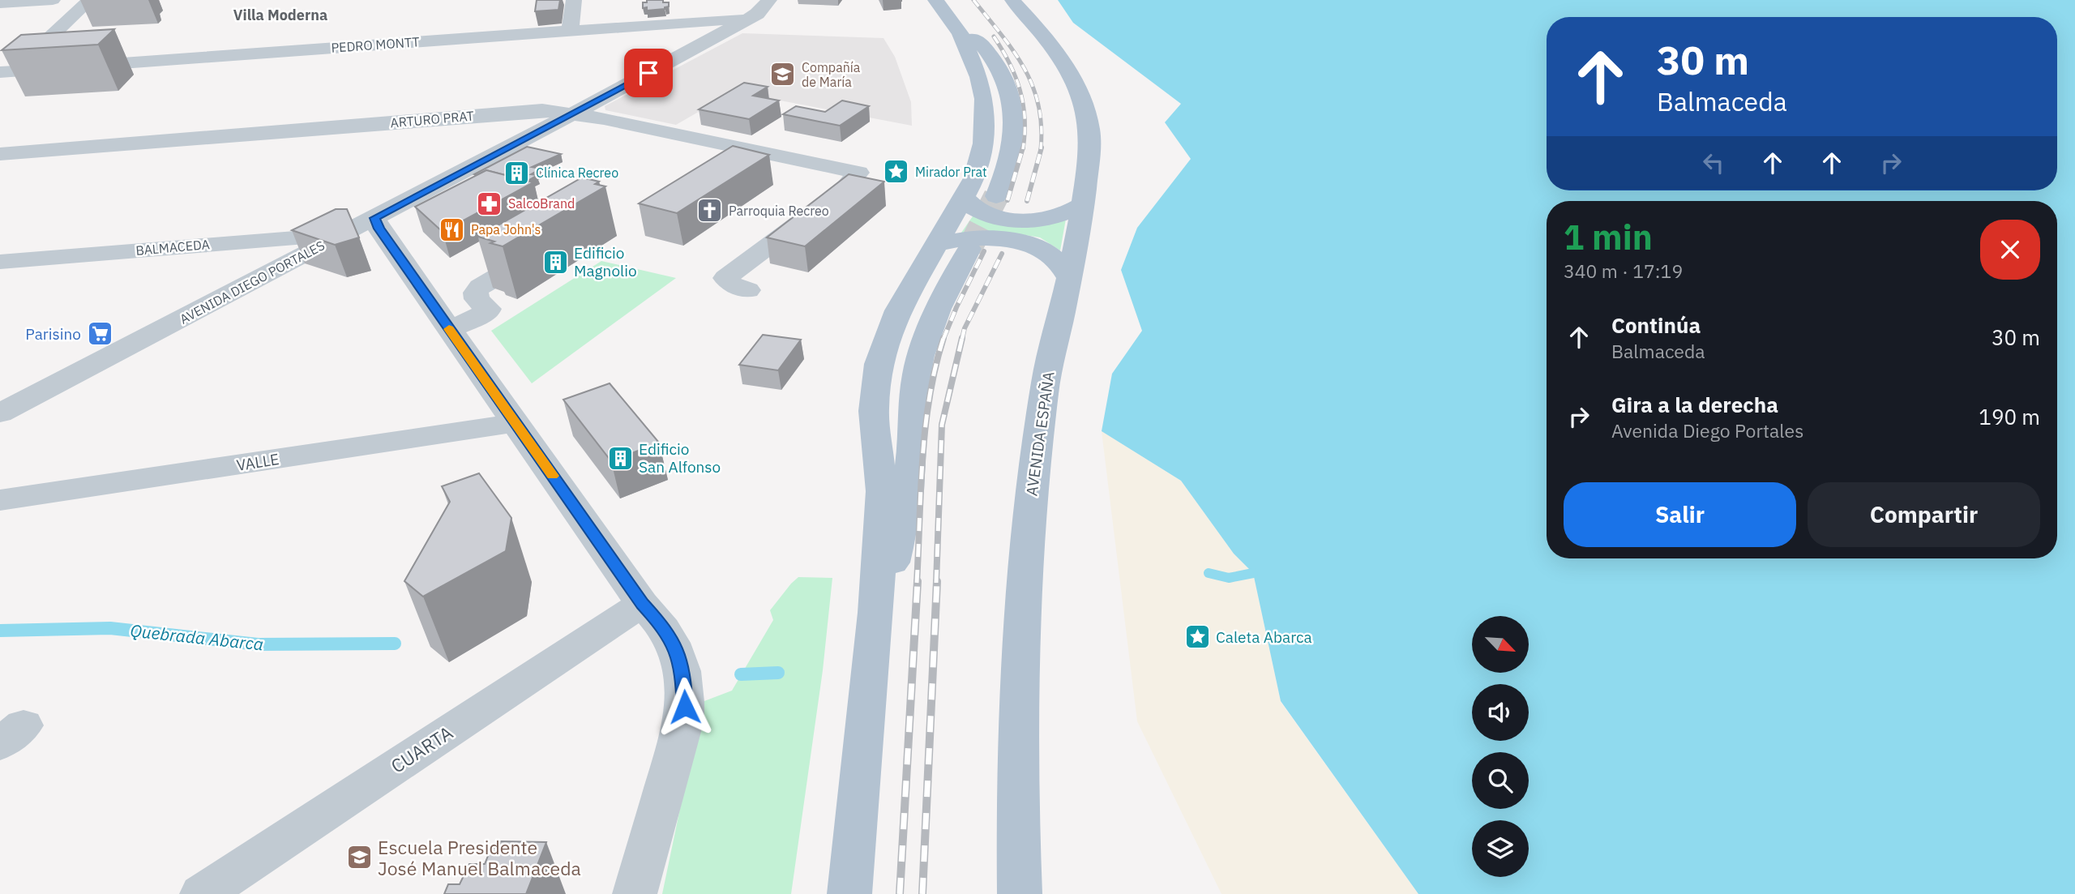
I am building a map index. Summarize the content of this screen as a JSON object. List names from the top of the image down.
{
  "streets": {
    "main road": ["AVENIDA ESPAÑA"],
    "street": [
      "PEDRO MONTT",
      "ARTURO PRAT",
      "BALMACEDA",
      "AVENIDA DIEGO PORTALES",
      "VALLE",
      "CUARTA"
    ]
  },
  "crossings": [
    ["PEDRO MONTT", "AVENIDA DIEGO PORTALES"],
    ["ARTURO PRAT", "AVENIDA DIEGO PORTALES"],
    ["BALMACEDA", "AVENIDA DIEGO PORTALES"]
  ],
  "districts": ["Villa Moderna"],
  "water": ["Quebrada Abarca"],
  "places": {
    "school or university": ["Compañía de María", "Escuela Presidente José Manuel Balmaceda"],
    "place": ["Mirador Prat", "Caleta Abarca"],
    "building": ["Clínica Recreo", "Edificio Magnolio", "Edificio San Alfonso"],
    "pharmacy": ["SalcoBrand"],
    "church": ["Parroquia Recreo"],
    "restaurant": ["Papa John's"],
    "supermarket": ["Parisino"]
  },
  "north": "bottom right",
  "page": {
    "turn": ["30 m", "Balmaceda"],
    "heading": ["1 min", "340 m · 17:19"],
    "list": [
      {
        "name": "Continúa",
        "note": "Balmaceda",
        "value": "30 m"
      },
      {
        "name": "Gira a la derecha",
        "note": "Avenida Diego Portales",
        "value": "190 m"
      }
    ],
    "buttons": ["Salir", "Compartir"]
  }
}
